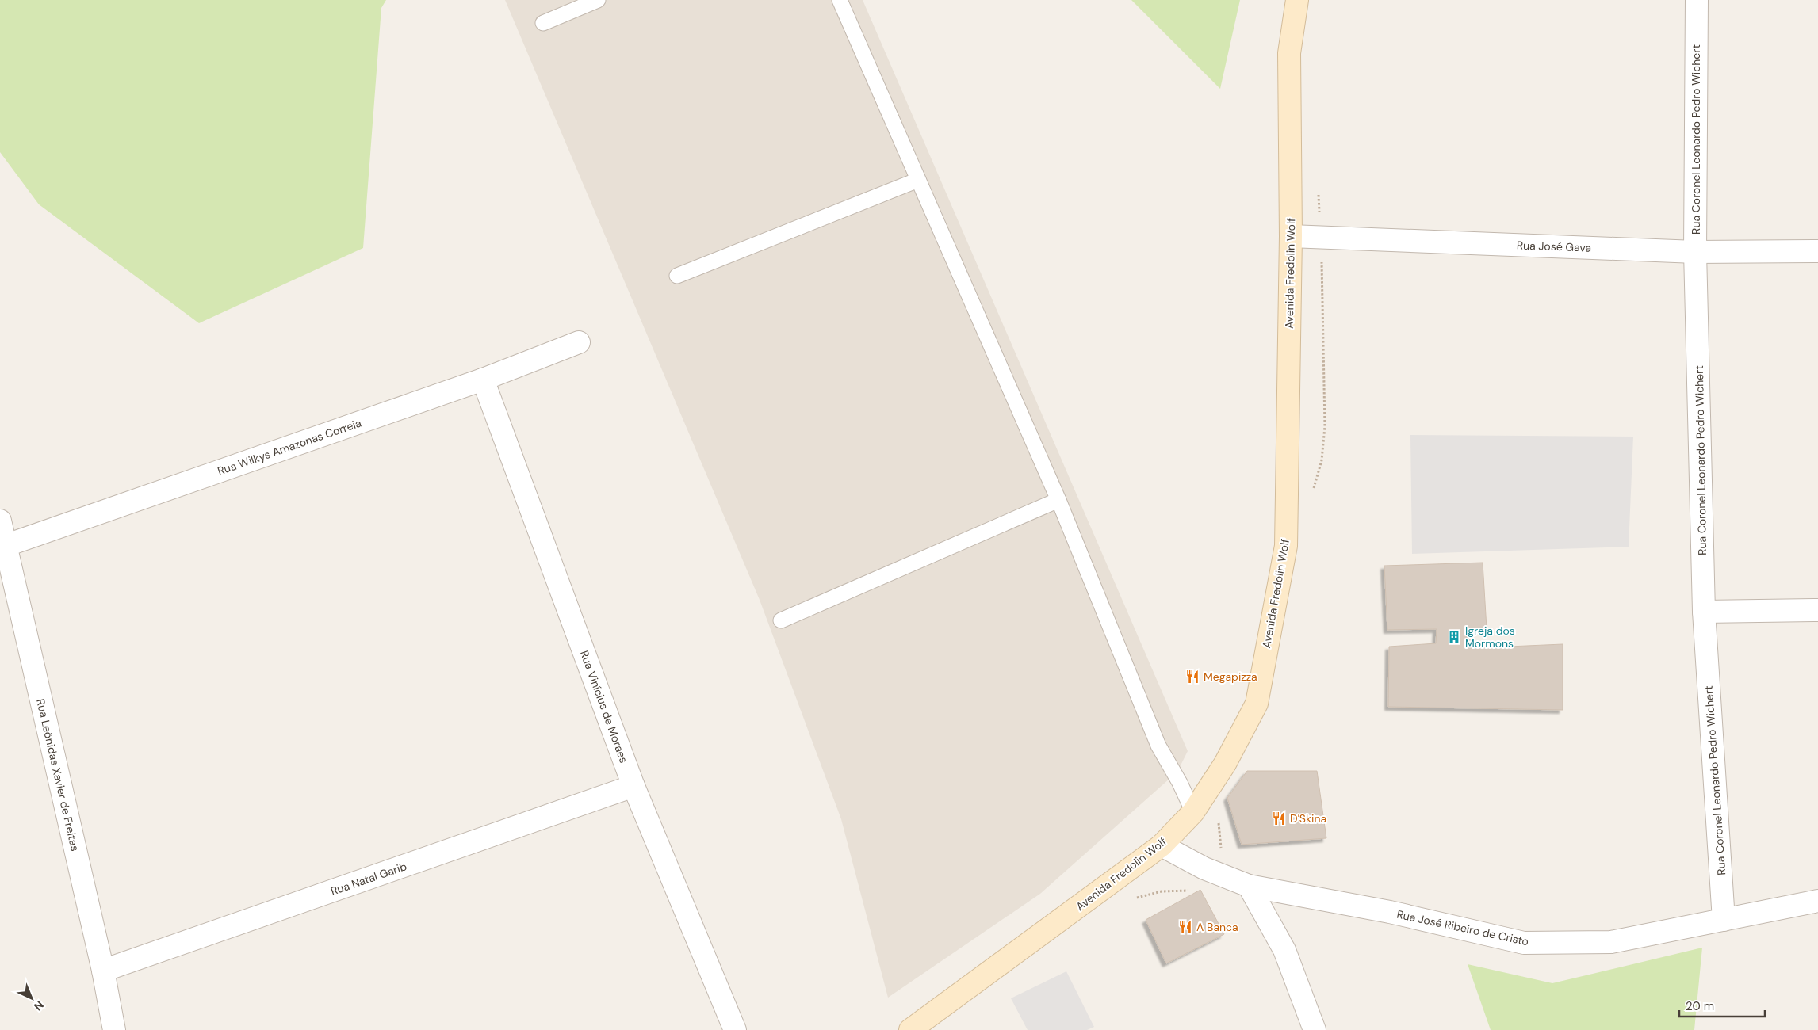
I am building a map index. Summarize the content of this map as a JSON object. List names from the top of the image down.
{
  "streets": {
    "main road": ["Avenida Fredolin Wolf"],
    "street": [
      "Rua Coronel Leonardo Pedro Wichert",
      "Rua José Gava",
      "Rua Wilkys Amazonas Correia",
      "Rua Vinícius de Moraes",
      "Rua Leônidas Xavier de Freitas",
      "Rua Natal Garib",
      "Rua José Ribeiro de Cristo"
    ]
  },
  "crossings": [
    ["Rua Coronel Leonardo Pedro Wichert", "Rua José Gava"],
    ["Rua Coronel Leonardo Pedro Wichert", "Rua José Ribeiro de Cristo"],
    ["Rua José Gava", "Avenida Fredolin Wolf"],
    ["Avenida Fredolin Wolf", "Rua José Ribeiro de Cristo"],
    ["Rua Wilkys Amazonas Correia", "Rua Vinícius de Moraes"],
    ["Rua Wilkys Amazonas Correia", "Rua Leônidas Xavier de Freitas"],
    ["Rua Vinícius de Moraes", "Rua Natal Garib"],
    ["Rua Leônidas Xavier de Freitas", "Rua Natal Garib"]
  ],
  "places": {
    "building": ["Igreja dos Mormons"],
    "restaurant": ["Megapizza", "D'Skina", "A Banca"]
  },
  "scale_bar": "20 m",
  "north": "bottom right"
}
